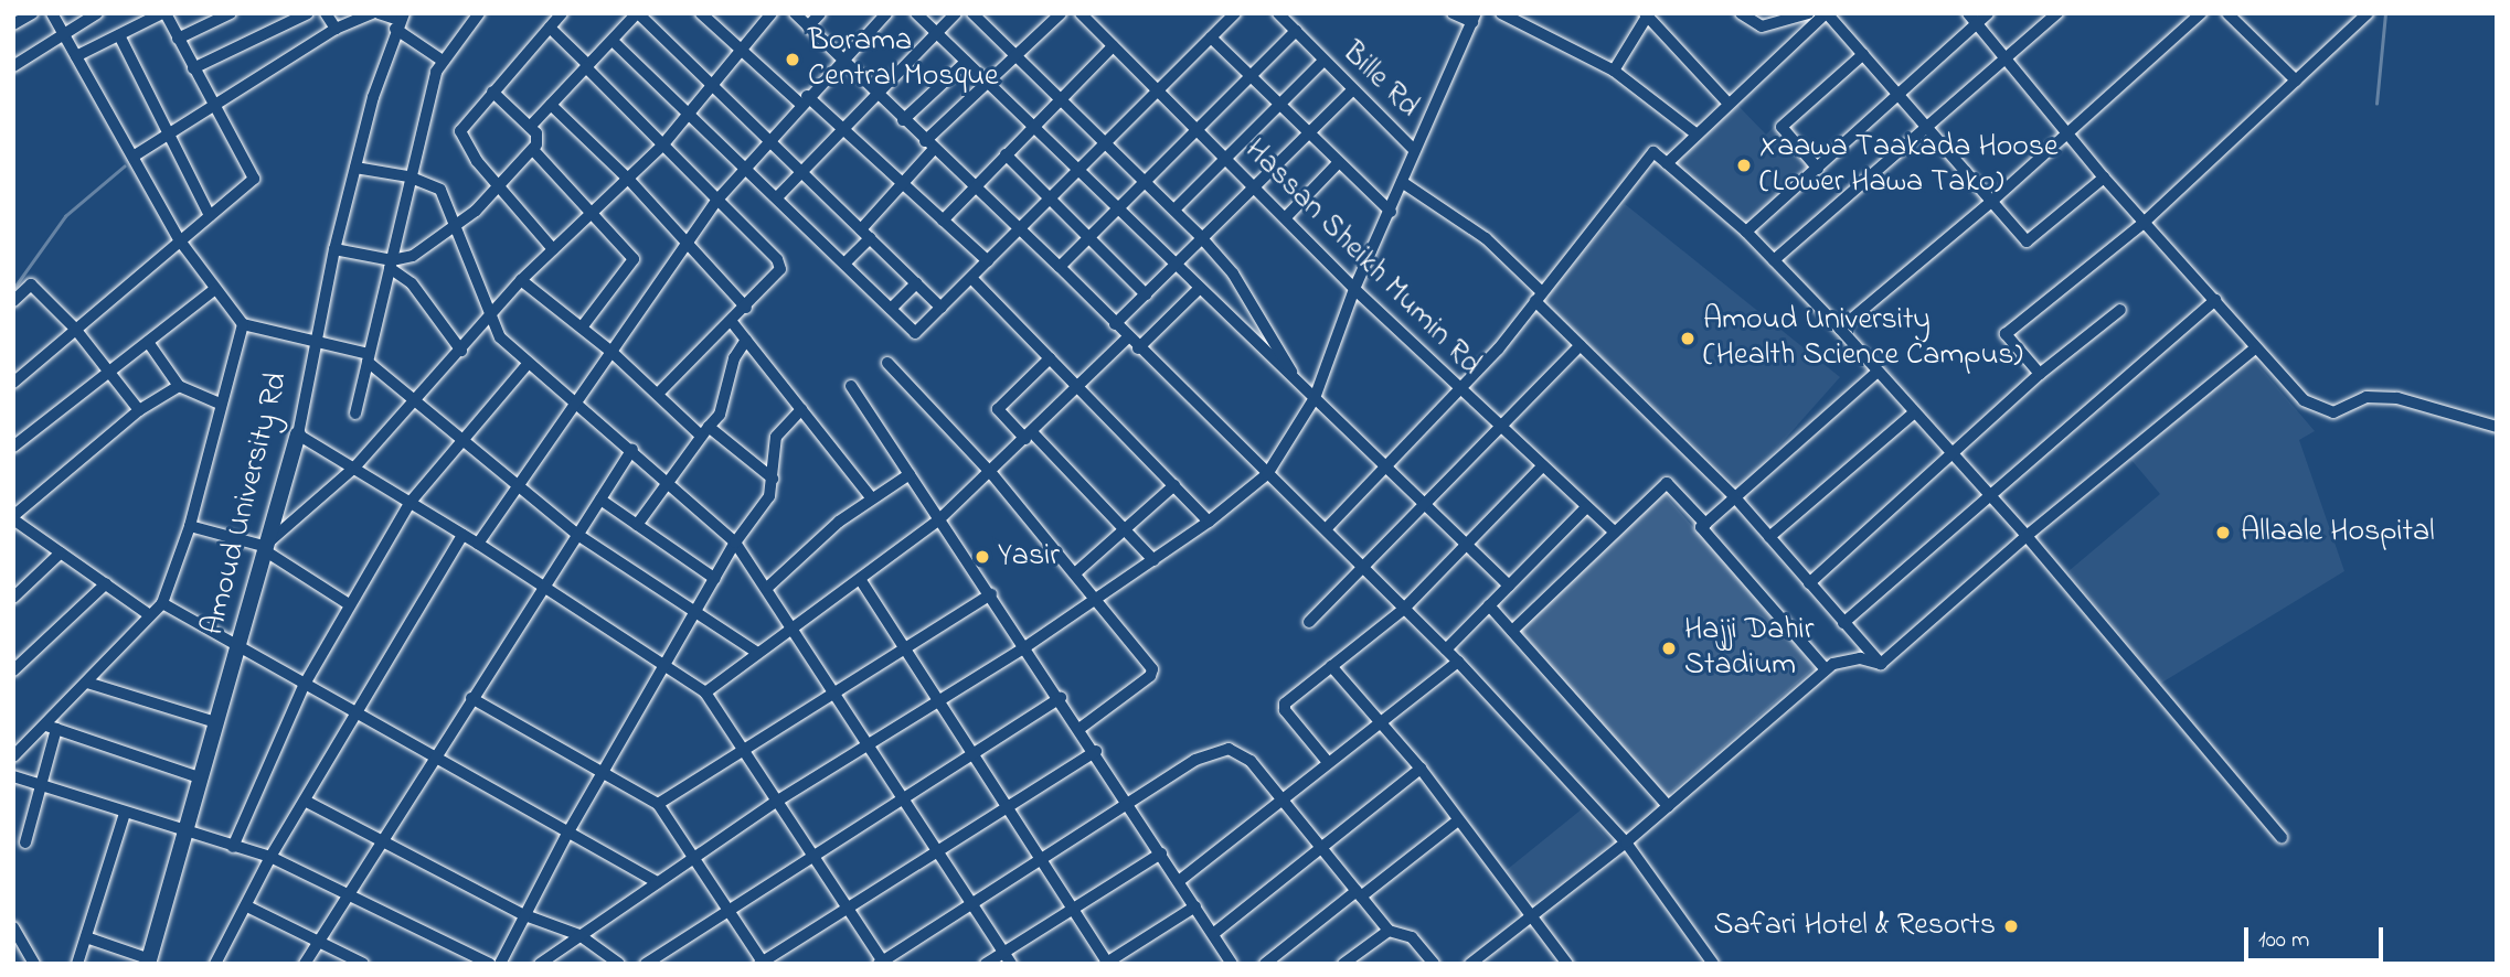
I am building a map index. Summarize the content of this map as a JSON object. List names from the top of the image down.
{
  "streets": {
    "street": ["Bille Rd", "Hassan Sheikh Mumin Rd", "Amoud University Rd"]
  },
  "places": [
    "Borama Central Mosque",
    "Xaawa Taakada Hoose (Lower Hawa Tako)",
    "Amoud University (Health Science Campus)",
    "Allaale Hospital",
    "Yasir",
    "Hajji Dahir Stadium",
    "Safari Hotel & Resorts"
  ],
  "scale_bar": "100 m"
}
